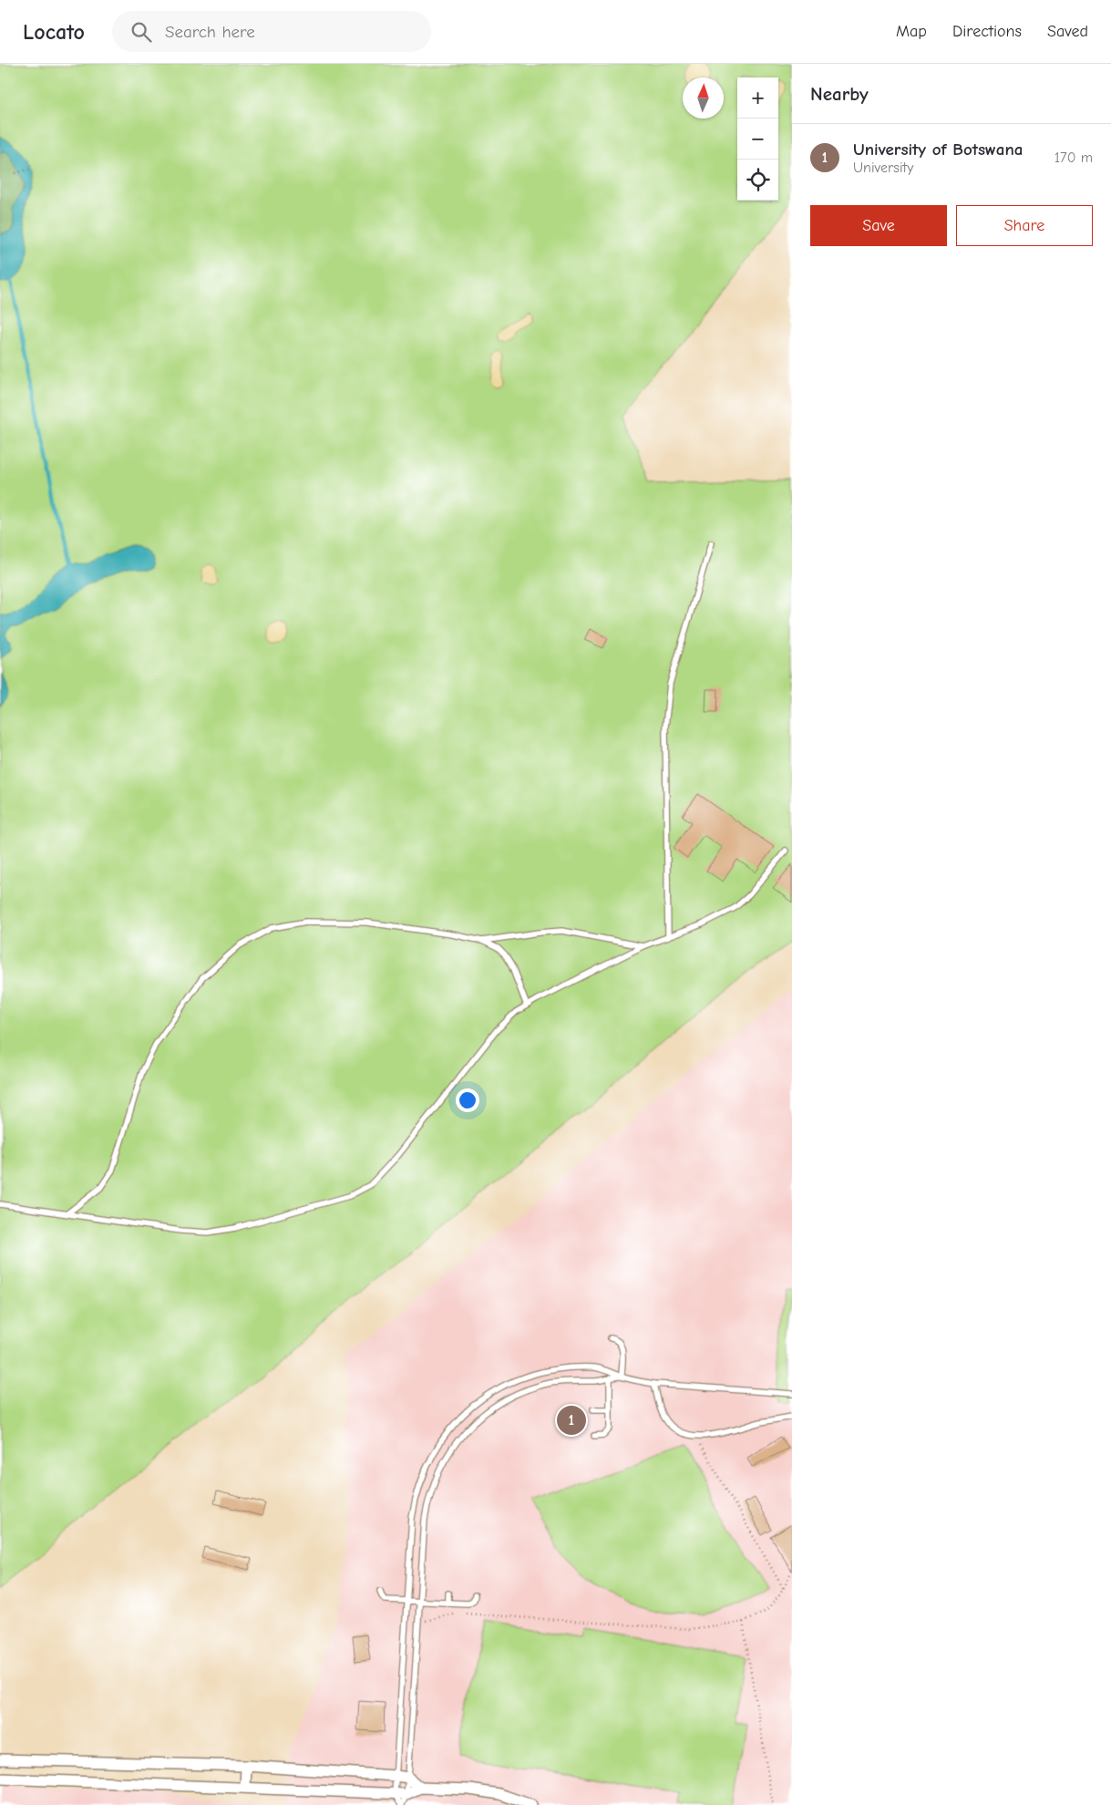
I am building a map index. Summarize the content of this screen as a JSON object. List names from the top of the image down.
{
  "north": "top",
  "page": {
    "header": "Locato",
    "search": "Search here",
    "nav": ["Map", "Directions", "Saved"],
    "heading": "Nearby",
    "map_buttons": ["+", "−"],
    "list": [
      {
        "mark": "1",
        "name": "University of Botswana",
        "note": "University",
        "value": "170 m"
      }
    ],
    "buttons": ["Save", "Share"],
    "pins": "1"
  }
}
